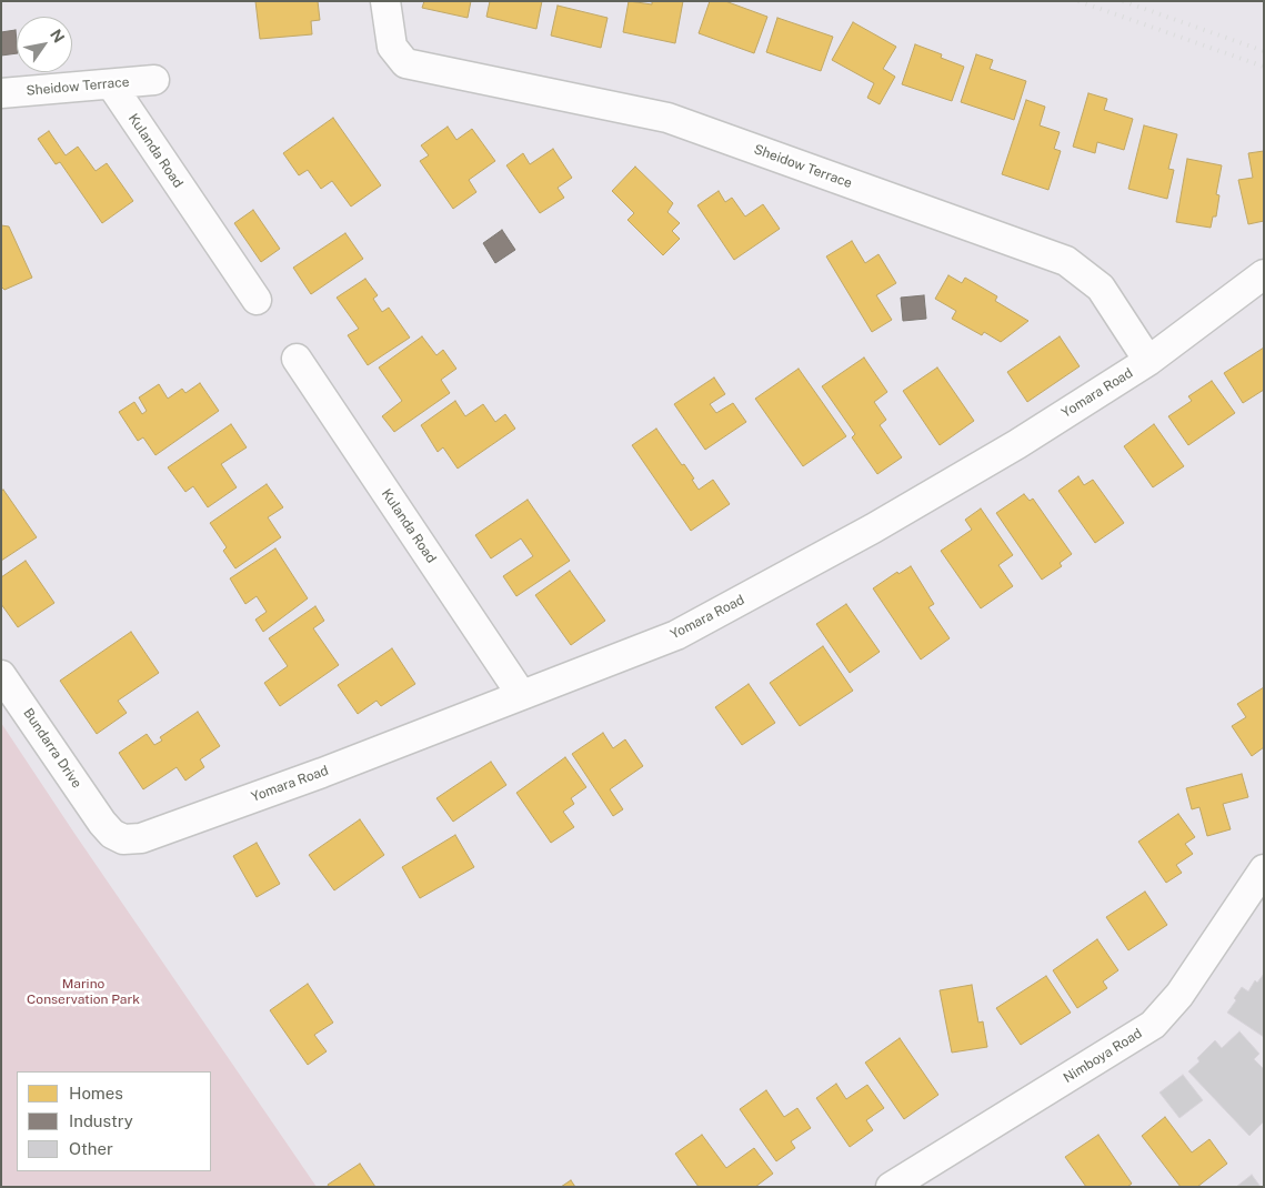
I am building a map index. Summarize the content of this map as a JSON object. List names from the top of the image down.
{
  "streets": {
    "street": [
      "Sheidow Terrace",
      "Kulanda Road",
      "Yomara Road",
      "Bundarra Drive",
      "Nimboya Road"
    ]
  },
  "crossings": [
    ["Sheidow Terrace", "Kulanda Road"],
    ["Sheidow Terrace", "Yomara Road"],
    ["Kulanda Road", "Yomara Road"],
    ["Yomara Road", "Bundarra Drive"]
  ],
  "parks": ["Marino Conservation Park"],
  "legend": ["Homes", "Industry", "Other"],
  "north": "top right"
}
